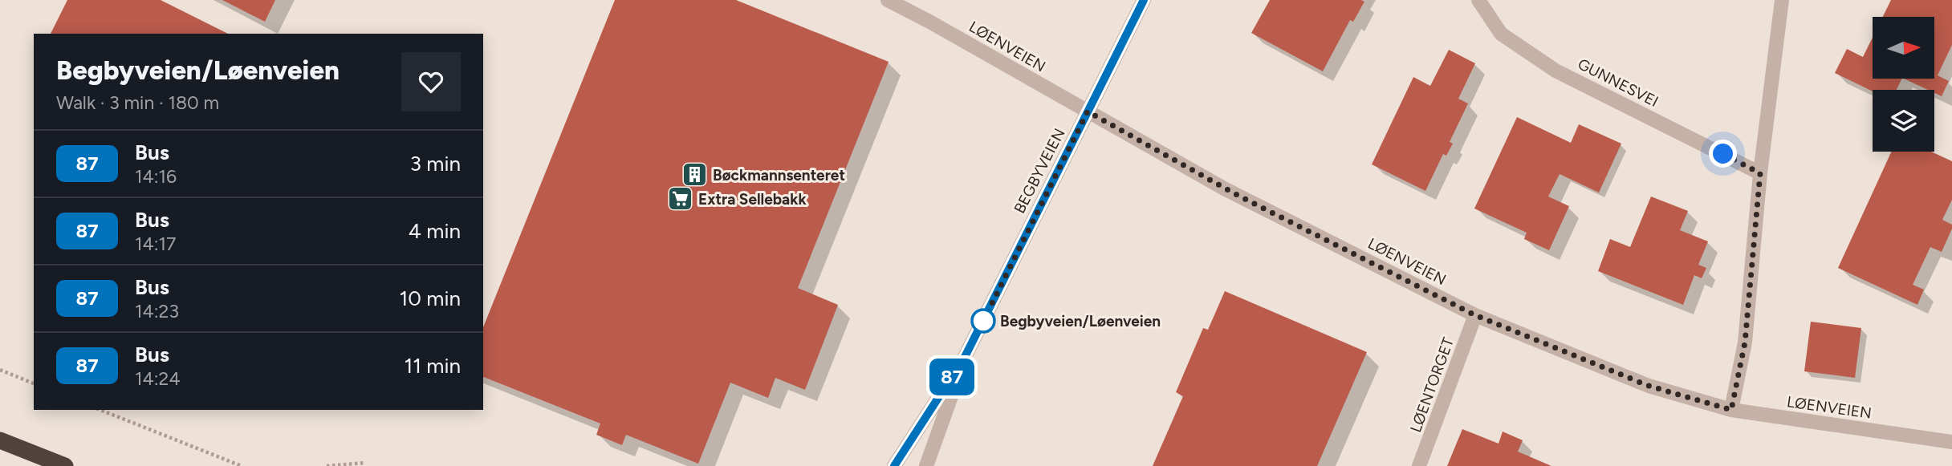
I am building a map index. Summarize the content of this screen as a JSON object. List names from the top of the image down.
{
  "streets": {
    "street": [
      "LØENVEIEN",
      "GUNNESVEI",
      "BEGBYVEIEN",
      "LØENTORGET"
    ]
  },
  "crossings": [
    ["LØENVEIEN", "BEGBYVEIEN"],
    ["LØENVEIEN", "LØENTORGET"]
  ],
  "places": {
    "building": ["Bøckmannsenteret"],
    "supermarket": ["Extra Sellebakk"],
    "other": ["Begbyveien/Løenveien"]
  },
  "lines": ["bus line 87"],
  "north": "right",
  "page": {
    "on_map": "87",
    "heading": ["Begbyveien/Løenveien", "Walk · 3 min · 180 m"],
    "list": [
      {
        "mark": "87",
        "name": "Bus",
        "note": "14:16",
        "value": "3 min"
      },
      {
        "mark": "87",
        "name": "Bus",
        "note": "14:17",
        "value": "4 min"
      },
      {
        "mark": "87",
        "name": "Bus",
        "note": "14:23",
        "value": "10 min"
      },
      {
        "mark": "87",
        "name": "Bus",
        "note": "14:24",
        "value": "11 min"
      }
    ]
  }
}
